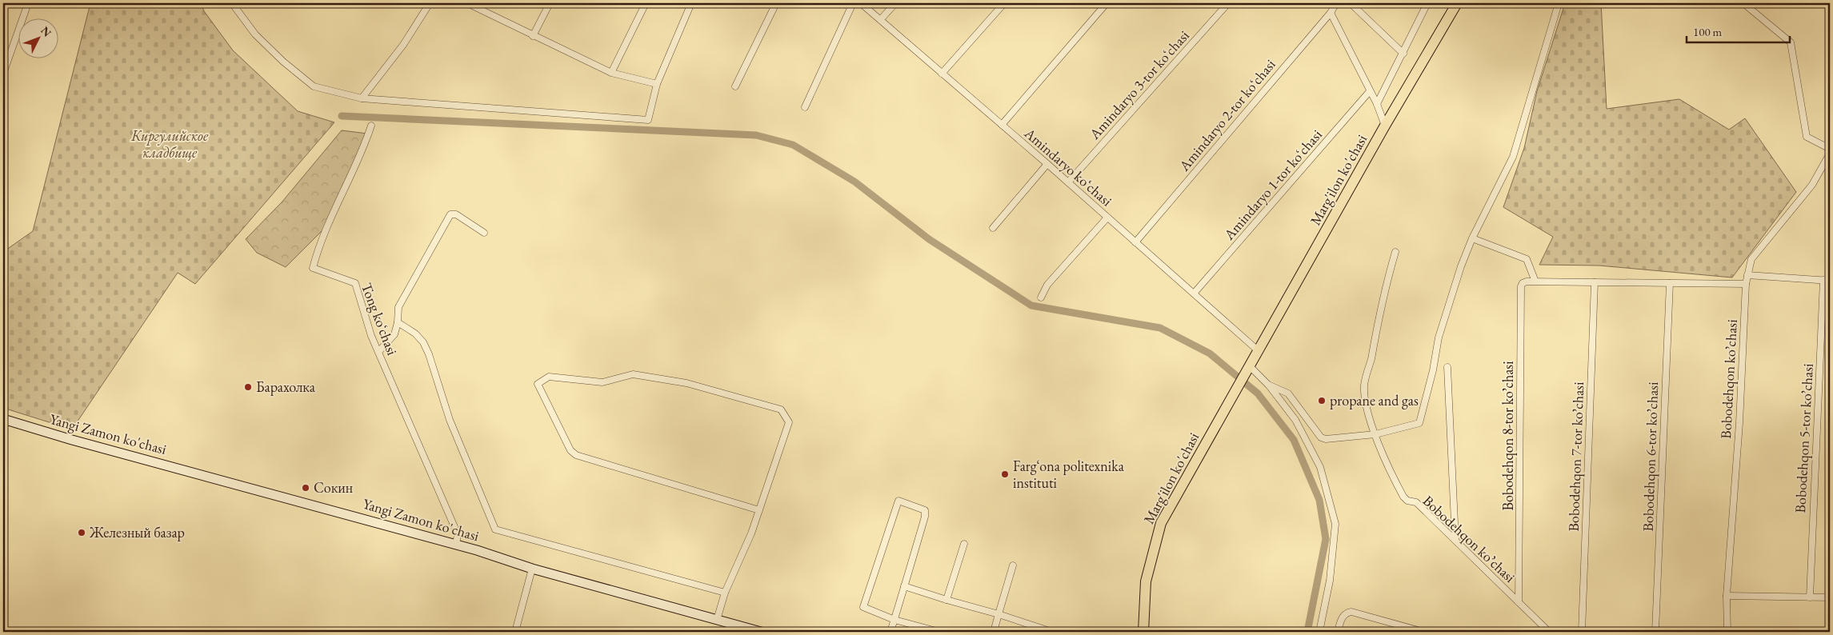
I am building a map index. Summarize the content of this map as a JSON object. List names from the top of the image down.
{
  "streets": {
    "main road": ["Marg'ilon ko'chasi"],
    "street": [
      "Amindaryo 3-tor koʻchasi",
      "Amindaryo 2-tor koʻchasi",
      "Amindaryo koʻchasi",
      "Amindaryo 1-tor koʻchasi",
      "Tong koʻchasi",
      "Bobodehqon koʼchasi",
      "Yangi Zamon ko'chasi",
      "Bobodehqon 8-tor koʼchasi",
      "Bobodehqon 5-tor koʼchasi",
      "Bobodehqon 7-tor koʼchasi",
      "Bobodehqon 6-tor koʼchasi"
    ]
  },
  "crossings": [
    ["Amindaryo 3-tor koʻchasi", "Amindaryo koʻchasi"],
    ["Amindaryo 2-tor koʻchasi", "Amindaryo koʻchasi"],
    ["Amindaryo koʻchasi", "Marg'ilon ko'chasi"],
    ["Amindaryo koʻchasi", "Amindaryo 1-tor koʻchasi"],
    ["Tong koʻchasi", "Yangi Zamon ko'chasi"],
    ["Bobodehqon koʼchasi", "Bobodehqon 8-tor koʼchasi"]
  ],
  "parks": ["Киргулийское кладбище"],
  "places": [
    "Барахолка",
    "propane and gas",
    "Fargʻona politexnika instituti",
    "Сокин",
    "Железный базар"
  ],
  "scale_bar": "100 m",
  "north": "top right"
}
